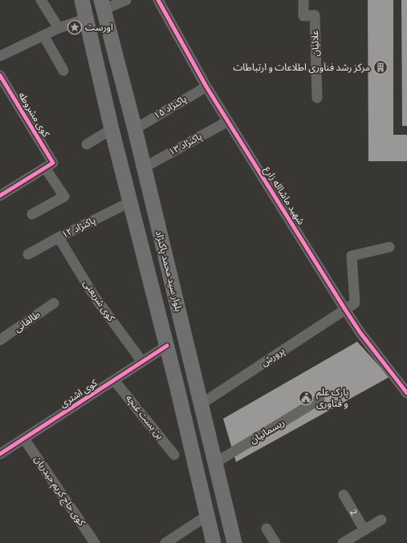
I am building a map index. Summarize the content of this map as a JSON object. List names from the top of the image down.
{
  "streets": {
    "main road": ["بلوار سید محمد پاکنژاد"],
    "street": [
      "علائیان",
      "پاکنژاد ۱۵",
      "کوی مشروطه",
      "پاکنژاد ۱۳",
      "شهید ماشااله زارع",
      "پاکنژاد ۱۲",
      "کوی شریعتی",
      "طالقانی",
      "پرورش",
      "کوی اشتری",
      "بن بست غنچه",
      "ریسمانیان",
      "کوی حاج کریم حیدریان",
      "2"
    ]
  },
  "crossings": [
    ["پاکنژاد ۱۵", "شهید ماشااله زارع"],
    ["پاکنژاد ۱۵", "بلوار سید محمد پاکنژاد"],
    ["پاکنژاد ۱۳", "شهید ماشااله زارع"],
    ["پاکنژاد ۱۳", "بلوار سید محمد پاکنژاد"],
    ["شهید ماشااله زارع", "پرورش"],
    ["پاکنژاد ۱۲", "بلوار سید محمد پاکنژاد"],
    ["پاکنژاد ۱۲", "کوی شریعتی"],
    ["بلوار سید محمد پاکنژاد", "پرورش"],
    ["بلوار سید محمد پاکنژاد", "کوی اشتری"],
    ["بلوار سید محمد پاکنژاد", "ریسمانیان"],
    ["کوی شریعتی", "کوی اشتری"],
    ["کوی اشتری", "بن بست غنچه"],
    ["کوی اشتری", "کوی حاج کریم حیدریان"]
  ],
  "places": {
    "place": ["اورست"],
    "building": ["مرکز رشد فنآوری اطلاعات و ارتباطات"],
    "public building": ["پارک علم و فناوری"]
  }
}
